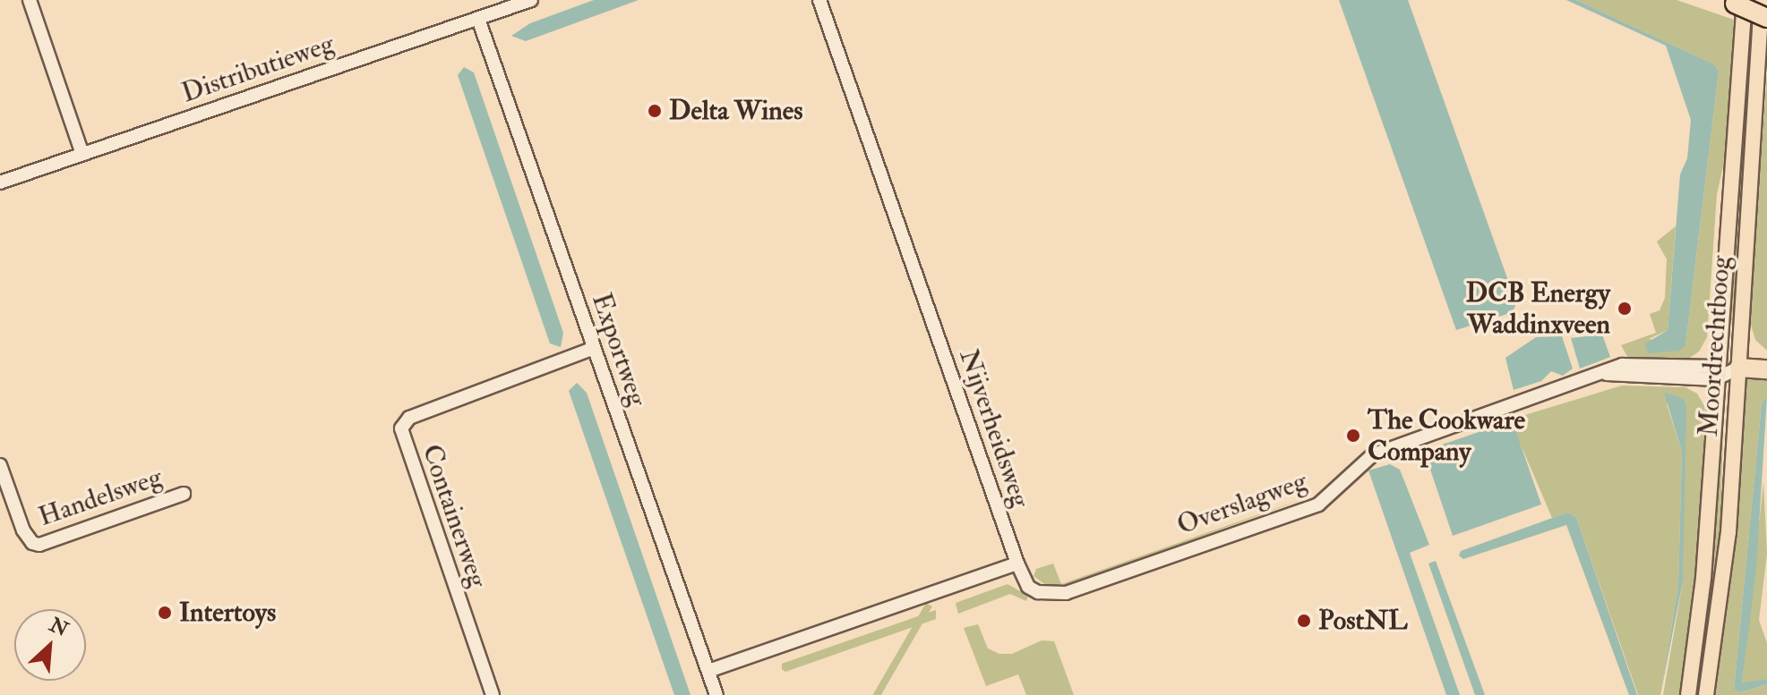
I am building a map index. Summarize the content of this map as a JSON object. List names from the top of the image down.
{
  "streets": {
    "main road": ["Moordrechtboog", "Overslagweg"],
    "street": [
      "Distributieweg",
      "Exportweg",
      "Nijverheidsweg",
      "Handelsweg",
      "Containerweg"
    ]
  },
  "crossings": [
    ["Distributieweg", "Exportweg"],
    ["Moordrechtboog", "Overslagweg"],
    ["Exportweg", "Containerweg"],
    ["Nijverheidsweg", "Overslagweg"]
  ],
  "places": [
    "Delta Wines",
    "DCB Energy Waddinxveen",
    "The Cookware Company",
    "Intertoys",
    "PostNL"
  ],
  "north": "top right"
}
